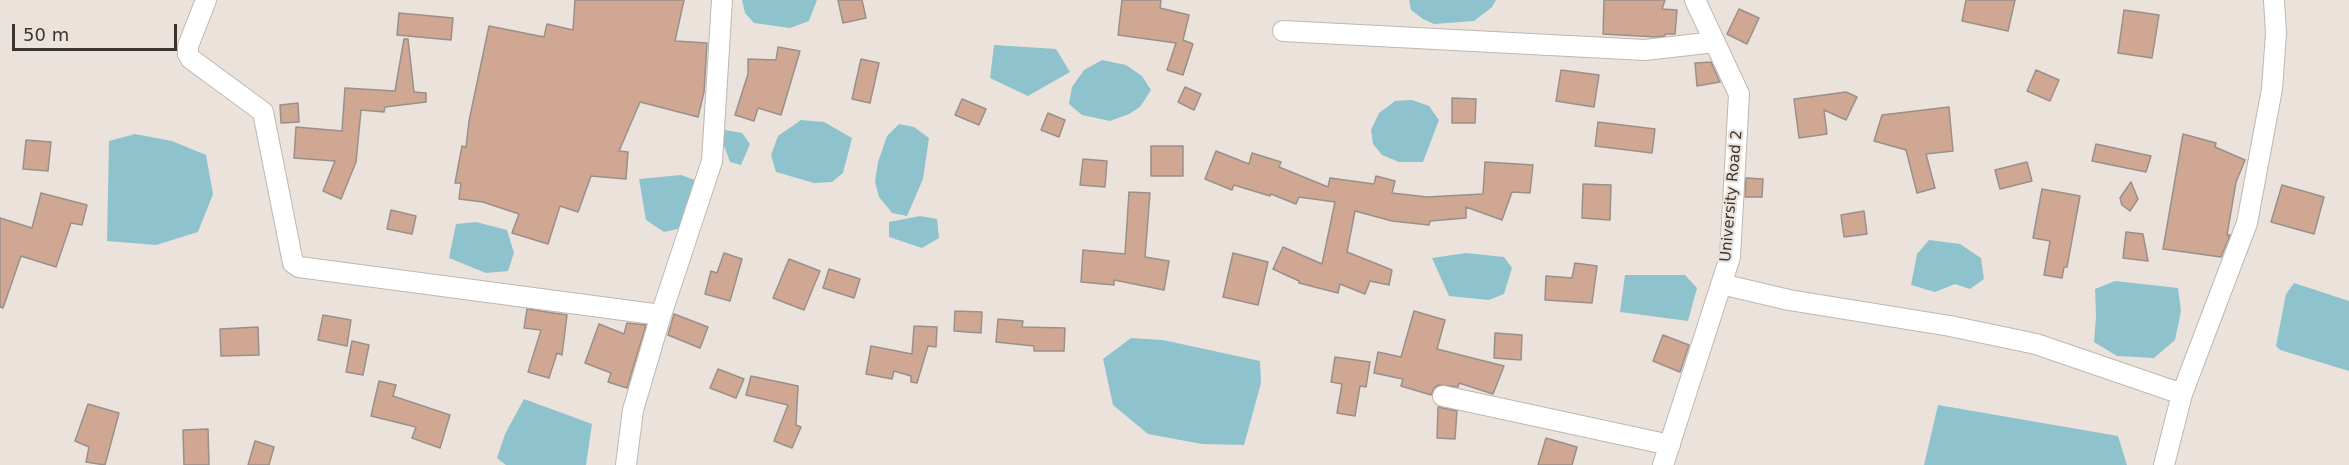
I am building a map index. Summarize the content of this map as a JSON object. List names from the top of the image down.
{
  "streets": {
    "street": ["University Road 2"]
  },
  "scale_bar": "50 m"
}
